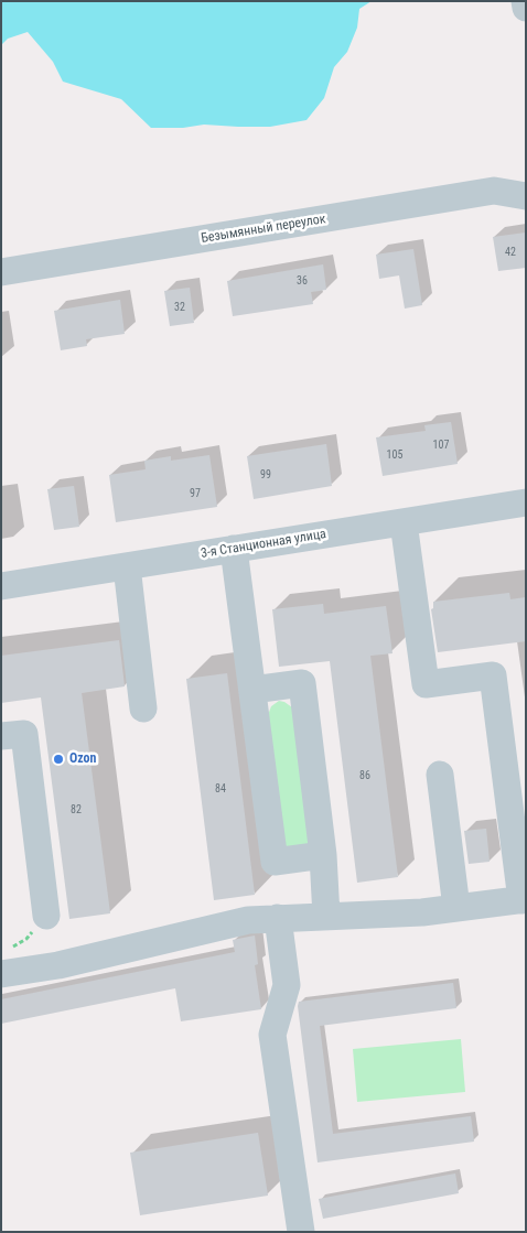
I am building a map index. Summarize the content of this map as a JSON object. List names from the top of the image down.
{
  "streets": {
    "street": ["Безымянный переулок", "3-я Станционная улица"]
  },
  "places": ["Ozon"],
  "house_numbers": [
    "42",
    "36",
    "32",
    "107",
    "105",
    "99",
    "97",
    "86",
    "84",
    "82"
  ]
}
